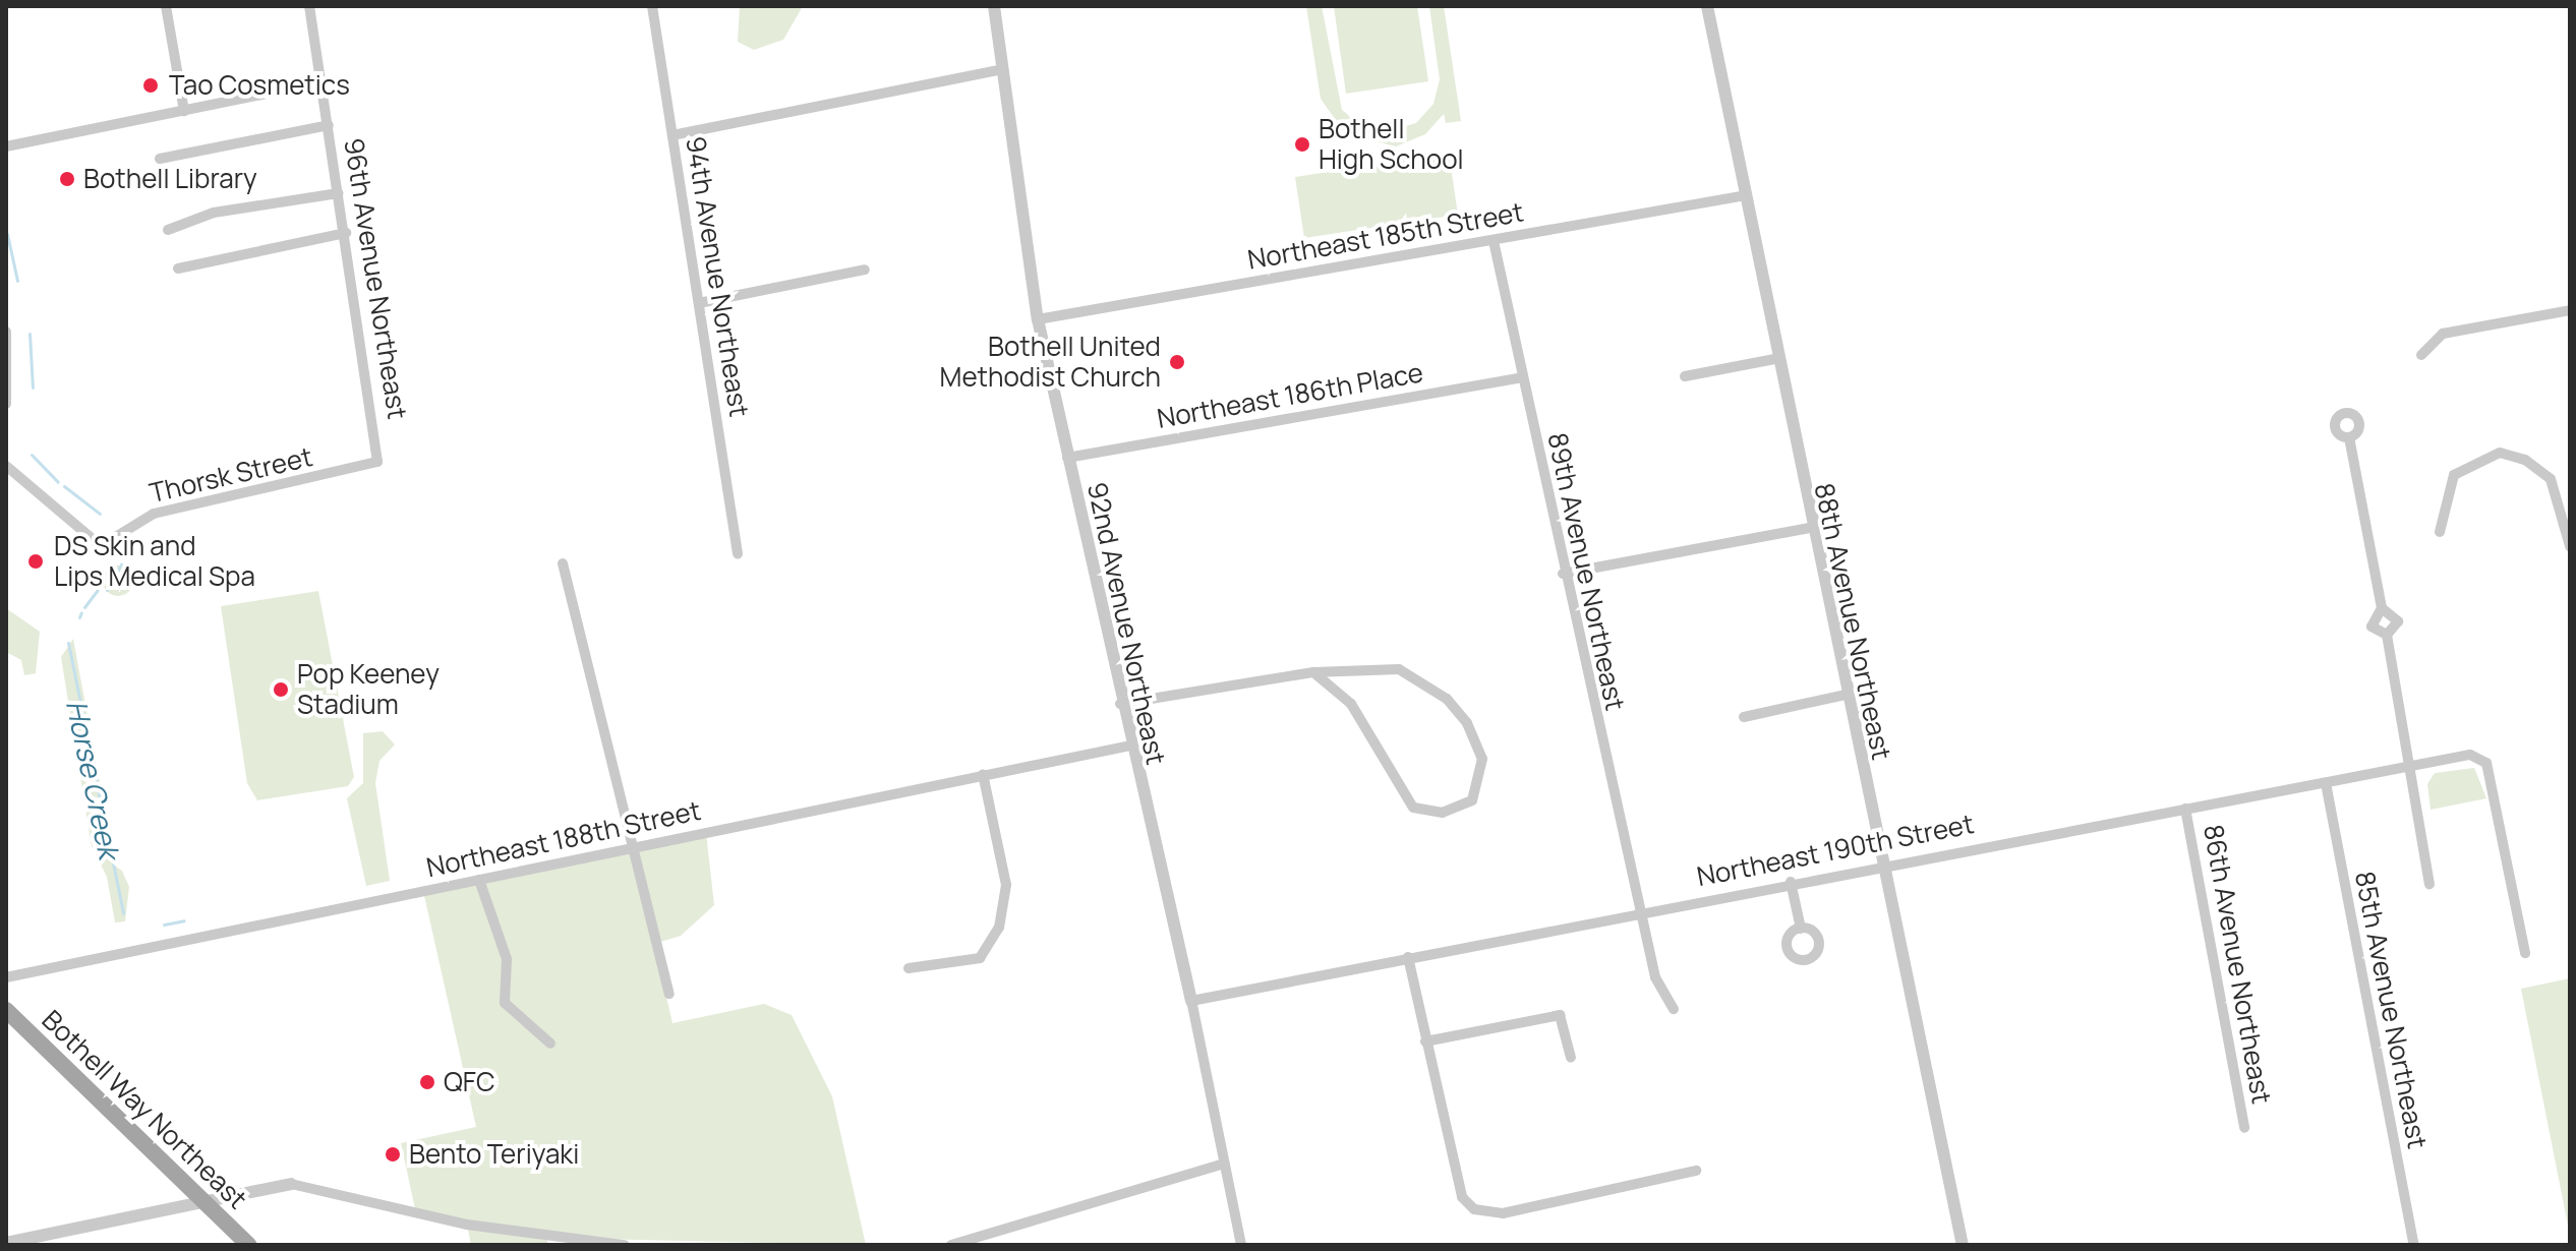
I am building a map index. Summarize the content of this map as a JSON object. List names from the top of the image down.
{
  "streets": {
    "main road": ["Bothell Way Northeast"],
    "street": [
      "Northeast 185th Street",
      "94th Avenue Northeast",
      "96th Avenue Northeast",
      "Northeast 186th Place",
      "Thorsk Street",
      "89th Avenue Northeast",
      "88th Avenue Northeast",
      "92nd Avenue Northeast",
      "Northeast 188th Street",
      "Northeast 190th Street",
      "86th Avenue Northeast",
      "85th Avenue Northeast"
    ]
  },
  "crossings": [
    ["Northeast 185th Street", "89th Avenue Northeast"],
    ["Northeast 185th Street", "88th Avenue Northeast"],
    ["Northeast 185th Street", "92nd Avenue Northeast"],
    ["96th Avenue Northeast", "Thorsk Street"],
    ["Northeast 186th Place", "89th Avenue Northeast"],
    ["Northeast 186th Place", "92nd Avenue Northeast"],
    ["89th Avenue Northeast", "Northeast 190th Street"],
    ["88th Avenue Northeast", "Northeast 190th Street"],
    ["92nd Avenue Northeast", "Northeast 188th Street"],
    ["92nd Avenue Northeast", "Northeast 190th Street"],
    ["Northeast 190th Street", "86th Avenue Northeast"],
    ["Northeast 190th Street", "85th Avenue Northeast"]
  ],
  "water": ["Horse Creek"],
  "places": [
    "Tao Cosmetics",
    "Bothell High School",
    "Bothell Library",
    "Bothell United Methodist Church",
    "DS Skin and Lips Medical Spa",
    "Pop Keeney Stadium",
    "QFC",
    "Bento Teriyaki"
  ]
}
